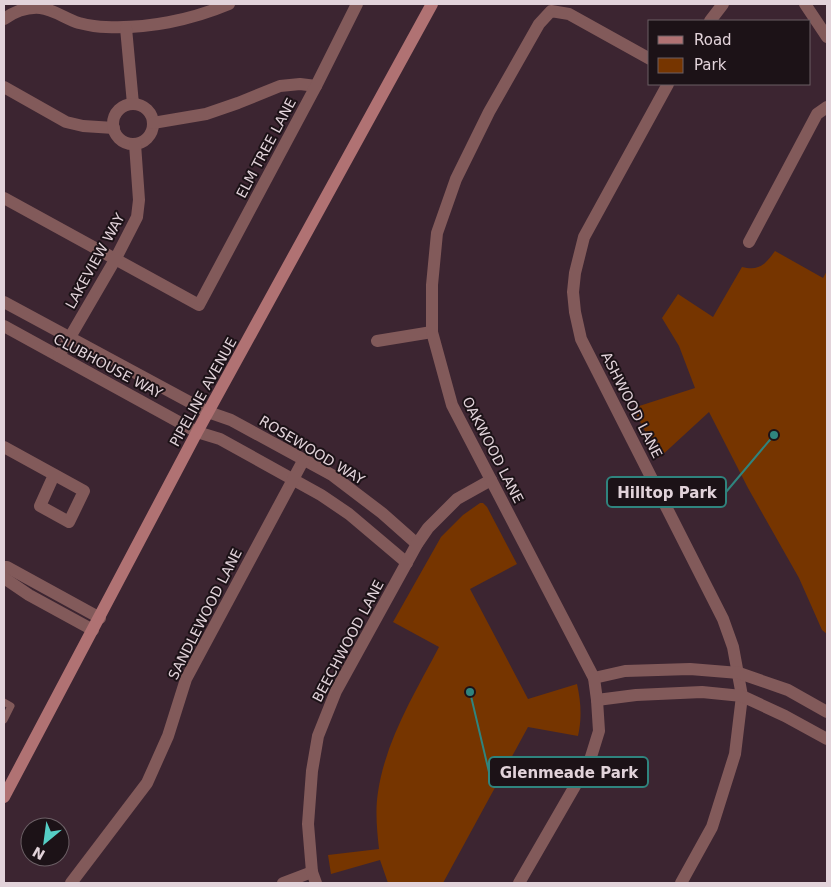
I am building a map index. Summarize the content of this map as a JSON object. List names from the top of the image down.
{
  "streets": {
    "main road": ["PIPELINE AVENUE"],
    "street": [
      "ELM TREE LANE",
      "LAKEVIEW WAY",
      "CLUBHOUSE WAY",
      "ASHWOOD LANE",
      "ROSEWOOD WAY",
      "OAKWOOD LANE",
      "SANDLEWOOD LANE",
      "BEECHWOOD LANE"
    ]
  },
  "crossings": [
    ["ELM TREE LANE", "LAKEVIEW WAY"],
    ["LAKEVIEW WAY", "CLUBHOUSE WAY"],
    ["CLUBHOUSE WAY", "PIPELINE AVENUE"],
    ["CLUBHOUSE WAY", "ROSEWOOD WAY"],
    ["PIPELINE AVENUE", "ROSEWOOD WAY"],
    ["ROSEWOOD WAY", "SANDLEWOOD LANE"],
    ["ROSEWOOD WAY", "BEECHWOOD LANE"],
    ["OAKWOOD LANE", "BEECHWOOD LANE"]
  ],
  "places": ["Hilltop Park", "Glenmeade Park"],
  "legend": ["Road", "Park"],
  "north": "bottom left"
}
